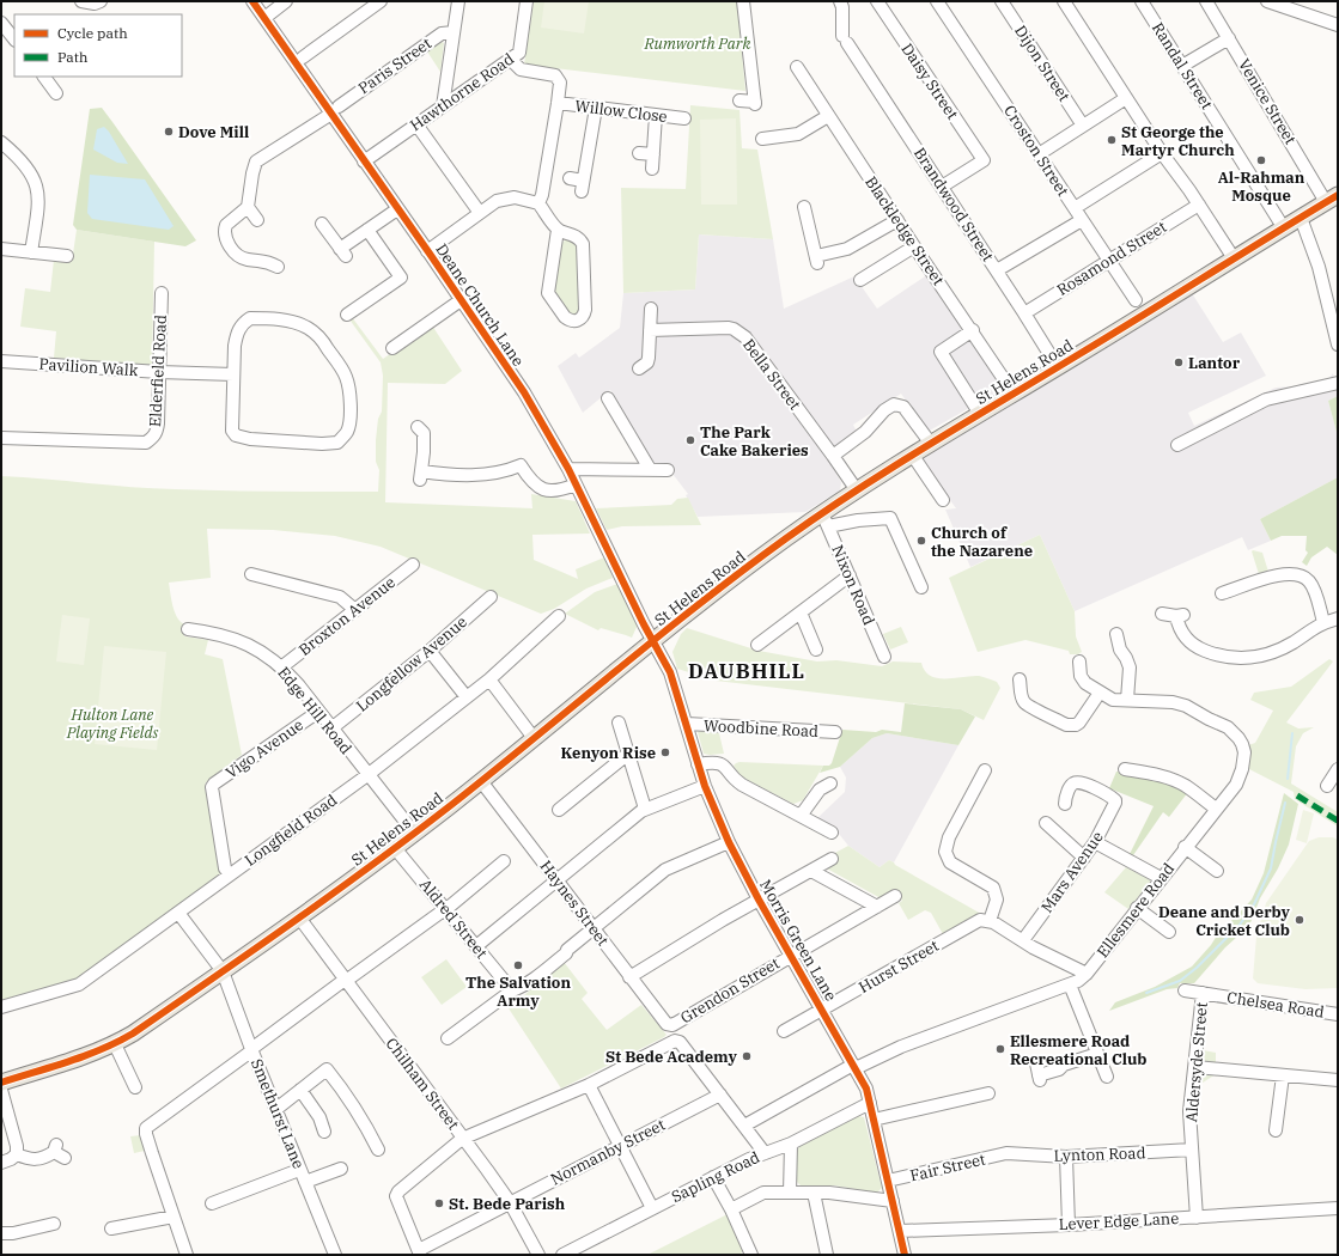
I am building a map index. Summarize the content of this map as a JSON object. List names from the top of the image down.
{
  "streets": {
    "main road": ["St Helens Road"],
    "street": [
      "Dijon Street",
      "Paris Street",
      "Randal Street",
      "Daisy Street",
      "Hawthorne Road",
      "Venice Street",
      "Willow Close",
      "Croston Street",
      "Brandwood Street",
      "Blackledge Street",
      "Rosamond Street",
      "Deane Church Lane",
      "Pavilion Walk",
      "Elderfield Road",
      "Bella Street",
      "Nixon Road",
      "Broxton Avenue",
      "Longfellow Avenue",
      "Edge Hill Road",
      "Woodbine Road",
      "Vigo Avenue",
      "Longfield Road",
      "Mars Avenue",
      "Haynes Street",
      "Ellesmere Road",
      "Aldred Street",
      "Morris Green Lane",
      "Hurst Street",
      "Grendon Street",
      "Chelsea Road",
      "Aldersyde Street",
      "Chilham Street",
      "Smethurst Lane",
      "Normanby Street",
      "Lynton Road",
      "Fair Street",
      "Sapling Road",
      "Lever Edge Lane"
    ]
  },
  "crossings": [
    ["Paris Street", "Deane Church Lane"],
    ["Randal Street", "St Helens Road"],
    ["Daisy Street", "Brandwood Street"],
    ["Hawthorne Road", "Deane Church Lane"],
    ["Venice Street", "St Helens Road"],
    ["Croston Street", "Rosamond Street"],
    ["Brandwood Street", "Rosamond Street"],
    ["Brandwood Street", "St Helens Road"],
    ["Blackledge Street", "St Helens Road"],
    ["Deane Church Lane", "St Helens Road"],
    ["Deane Church Lane", "Morris Green Lane"],
    ["Pavilion Walk", "Elderfield Road"],
    ["St Helens Road", "Bella Street"],
    ["St Helens Road", "Nixon Road"],
    ["St Helens Road", "Edge Hill Road"],
    ["St Helens Road", "Haynes Street"],
    ["St Helens Road", "Aldred Street"],
    ["St Helens Road", "Morris Green Lane"],
    ["St Helens Road", "Chilham Street"],
    ["St Helens Road", "Smethurst Lane"],
    ["Broxton Avenue", "Edge Hill Road"],
    ["Longfellow Avenue", "Edge Hill Road"],
    ["Edge Hill Road", "Vigo Avenue"],
    ["Edge Hill Road", "Longfield Road"],
    ["Woodbine Road", "Morris Green Lane"],
    ["Vigo Avenue", "Longfield Road"],
    ["Longfield Road", "Smethurst Lane"],
    ["Haynes Street", "Grendon Street"],
    ["Ellesmere Road", "Morris Green Lane"],
    ["Morris Green Lane", "Hurst Street"],
    ["Morris Green Lane", "Grendon Street"],
    ["Morris Green Lane", "Fair Street"],
    ["Morris Green Lane", "Sapling Road"],
    ["Morris Green Lane", "Lever Edge Lane"],
    ["Chelsea Road", "Aldersyde Street"],
    ["Aldersyde Street", "Lynton Road"],
    ["Aldersyde Street", "Lever Edge Lane"],
    ["Chilham Street", "Normanby Street"],
    ["Lynton Road", "Fair Street"]
  ],
  "districts": ["DAUBHILL"],
  "parks": ["Rumworth Park", "Hulton Lane Playing Fields"],
  "places": [
    "Dove Mill",
    "St George the Martyr Church",
    "Al-Rahman Mosque",
    "Lantor",
    "The Park Cake Bakeries",
    "Church of the Nazarene",
    "Kenyon Rise",
    "Deane and Derby Cricket Club",
    "The Salvation Army",
    "Ellesmere Road Recreational Club",
    "St Bede Academy",
    "St. Bede Parish"
  ],
  "legend": ["Cycle path", "Path"]
}
